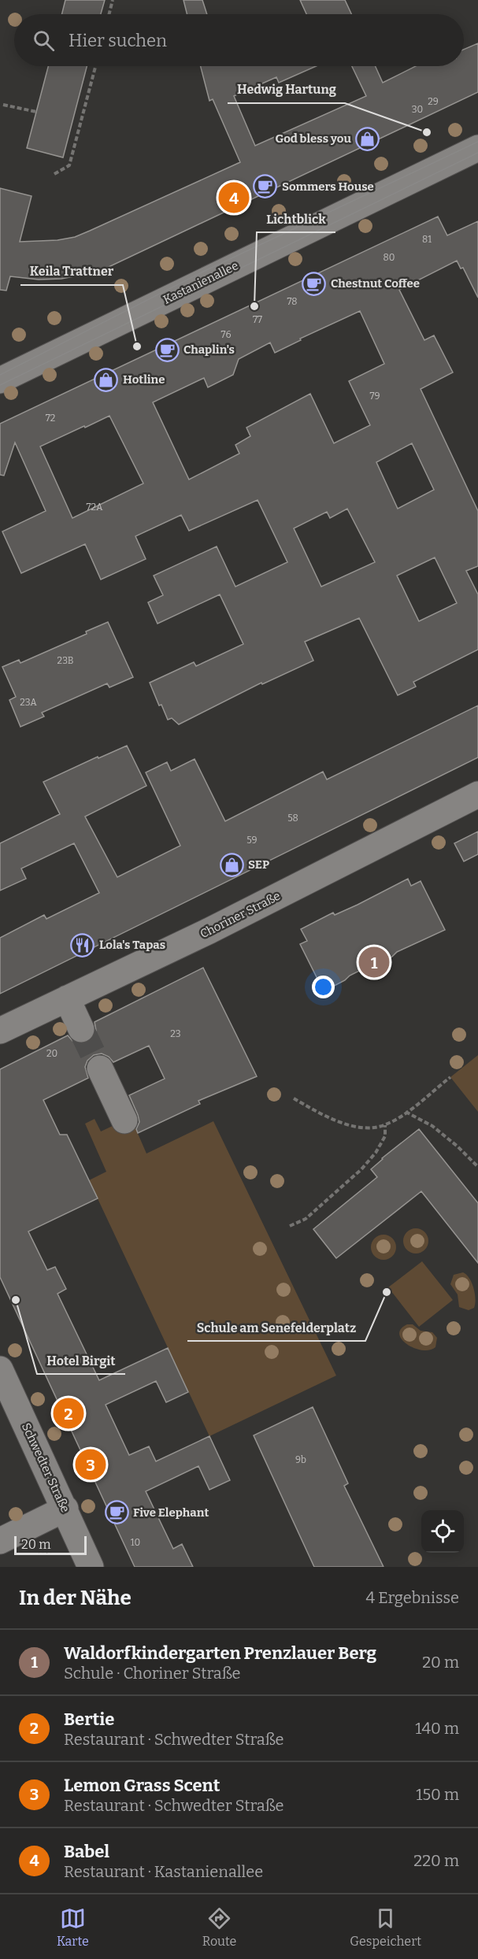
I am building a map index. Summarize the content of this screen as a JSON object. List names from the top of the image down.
{
  "streets": {
    "street": ["Kastanienallee", "Choriner Straße", "Schwedter Straße"]
  },
  "places": {
    "other": [
      "Hedwig Hartung",
      "Lichtblick",
      "Keila Trattner",
      "Schule am Senefelderplatz",
      "Hotel Birgit"
    ],
    "shop": ["God bless you", "Hotline", "SEP"],
    "cafe": [
      "Sommers House",
      "Chestnut Coffee",
      "Chaplin's",
      "Five Elephant"
    ],
    "restaurant": ["Lola's Tapas"]
  },
  "house_numbers": [
    "29",
    "30",
    "81",
    "80",
    "78",
    "77",
    "76",
    "79",
    "72",
    "72A",
    "23B",
    "23A",
    "58",
    "59",
    "23",
    "20",
    "9b",
    "10"
  ],
  "scale_bar": "20 m",
  "page": {
    "search": "Hier suchen",
    "pins": [
      "4",
      "1",
      "2",
      "3"
    ],
    "scale": "20 m",
    "heading": ["In der Nähe", "4 Ergebnisse"],
    "list": [
      {
        "mark": "1",
        "name": "Waldorfkindergarten Prenzlauer Berg",
        "note": "Schule · Choriner Straße",
        "value": "20 m"
      },
      {
        "mark": "2",
        "name": "Bertie",
        "note": "Restaurant · Schwedter Straße",
        "value": "140 m"
      },
      {
        "mark": "3",
        "name": "Lemon Grass Scent",
        "note": "Restaurant · Schwedter Straße",
        "value": "150 m"
      },
      {
        "mark": "4",
        "name": "Babel",
        "note": "Restaurant · Kastanienallee",
        "value": "220 m"
      }
    ],
    "nav": ["Karte", "Route", "Gespeichert"]
  }
}
